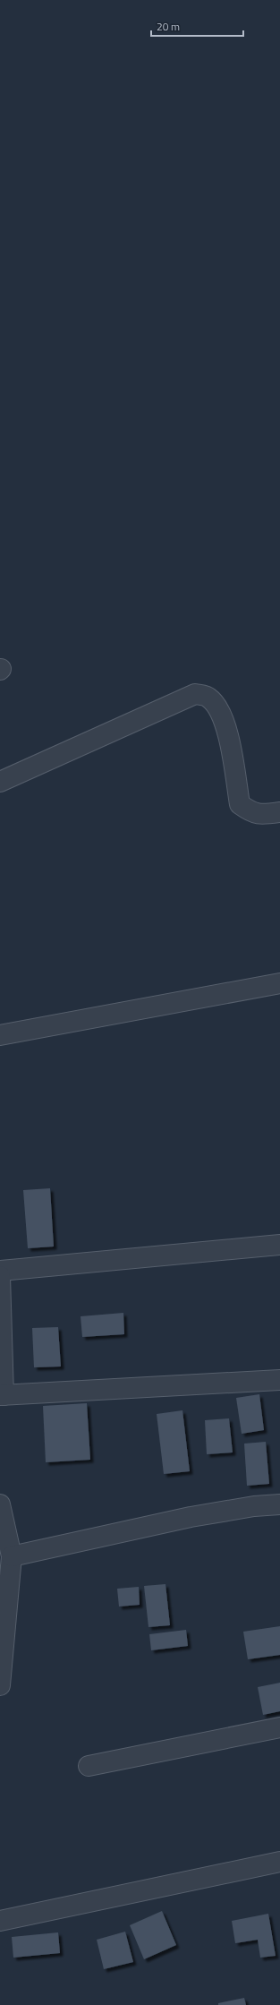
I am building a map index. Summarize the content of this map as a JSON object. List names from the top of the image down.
{
  "scale_bar": "20 m"
}
